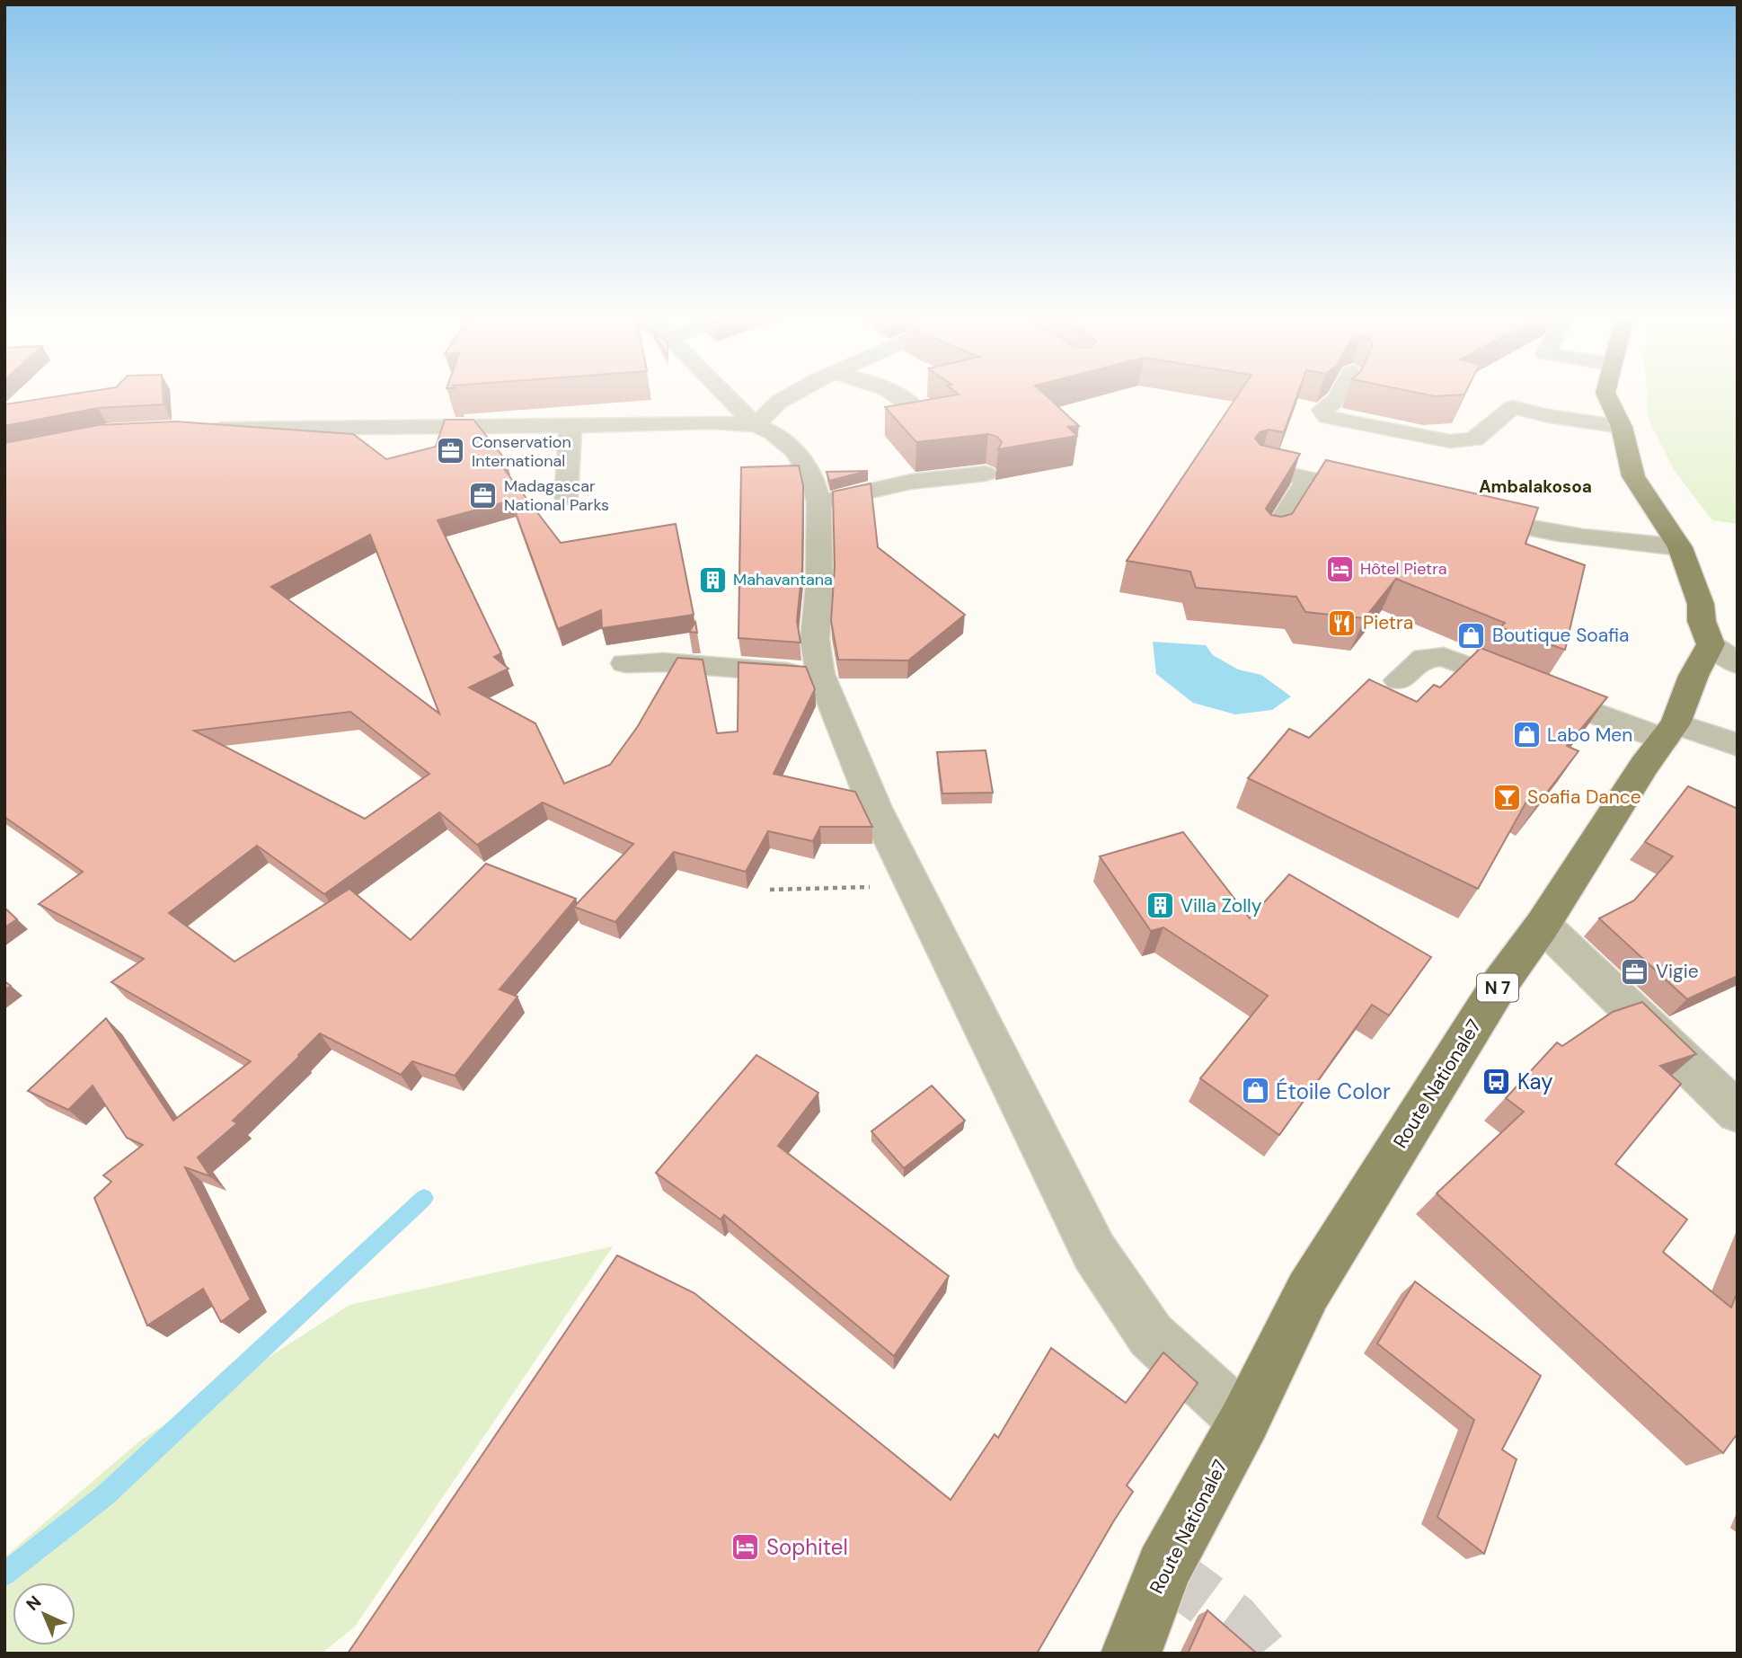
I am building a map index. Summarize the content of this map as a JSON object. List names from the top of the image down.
{
  "streets": {
    "main road": ["N 7", "Route Nationale7"]
  },
  "districts": ["Ambalakosoa"],
  "places": {
    "office": ["Conservation International", "Madagascar National Parks", "Vigie"],
    "hotel": ["Hôtel Pietra", "Sophitel"],
    "building": ["Mahavantana", "Villa Zolly"],
    "restaurant": ["Pietra"],
    "shop": ["Boutique Soafia", "Labo Men", "Étoile Color"],
    "bar": ["Soafia Dance"],
    "bus stop": ["Kay"]
  },
  "north": "top left"
}
